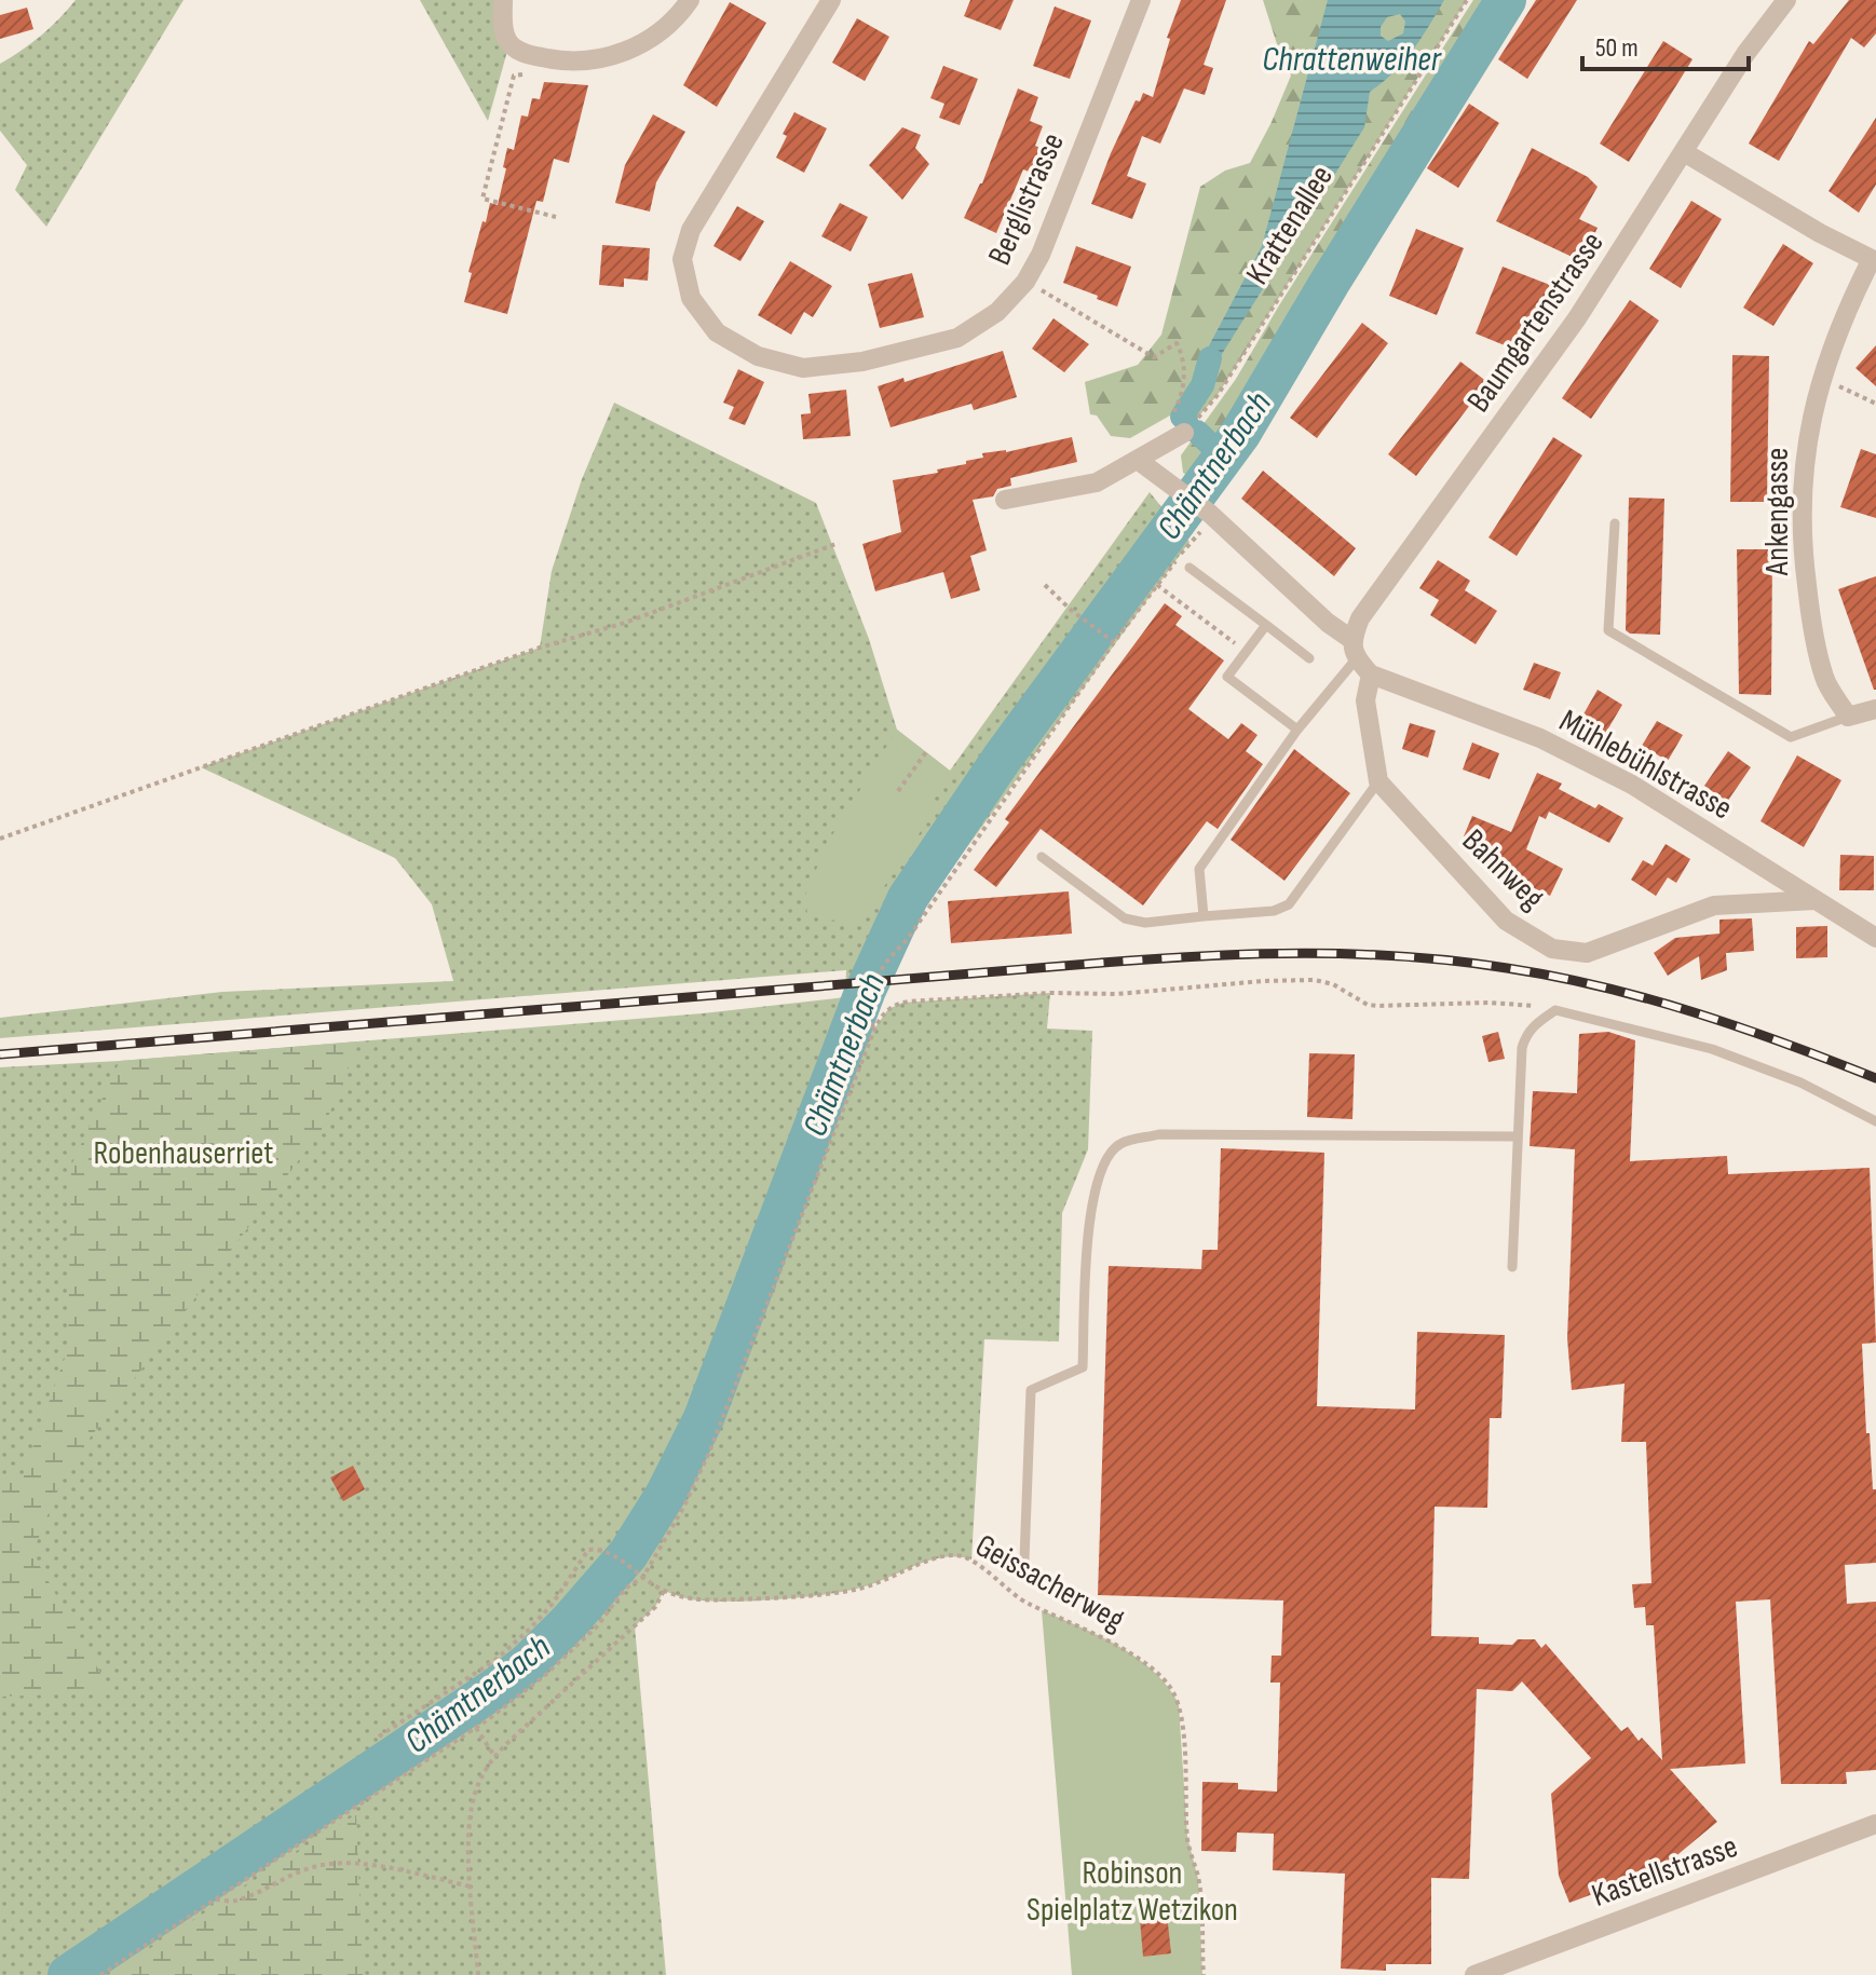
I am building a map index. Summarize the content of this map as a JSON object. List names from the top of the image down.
{
  "streets": {
    "street": [
      "Berglistrasse",
      "Baumgartenstrasse",
      "Ankengasse",
      "Mühlebühlstrasse",
      "Bahnweg",
      "Kastellstrasse"
    ],
    "path": ["Krattenallee", "Geissacherweg"]
  },
  "crossings": [
    ["Mühlebühlstrasse", "Bahnweg"]
  ],
  "water": ["Chrattenweiher", "Chämtnerbach"],
  "parks": ["Robenhauserriet", "Robinson Spielplatz Wetzikon"],
  "scale_bar": "50 m"
}
